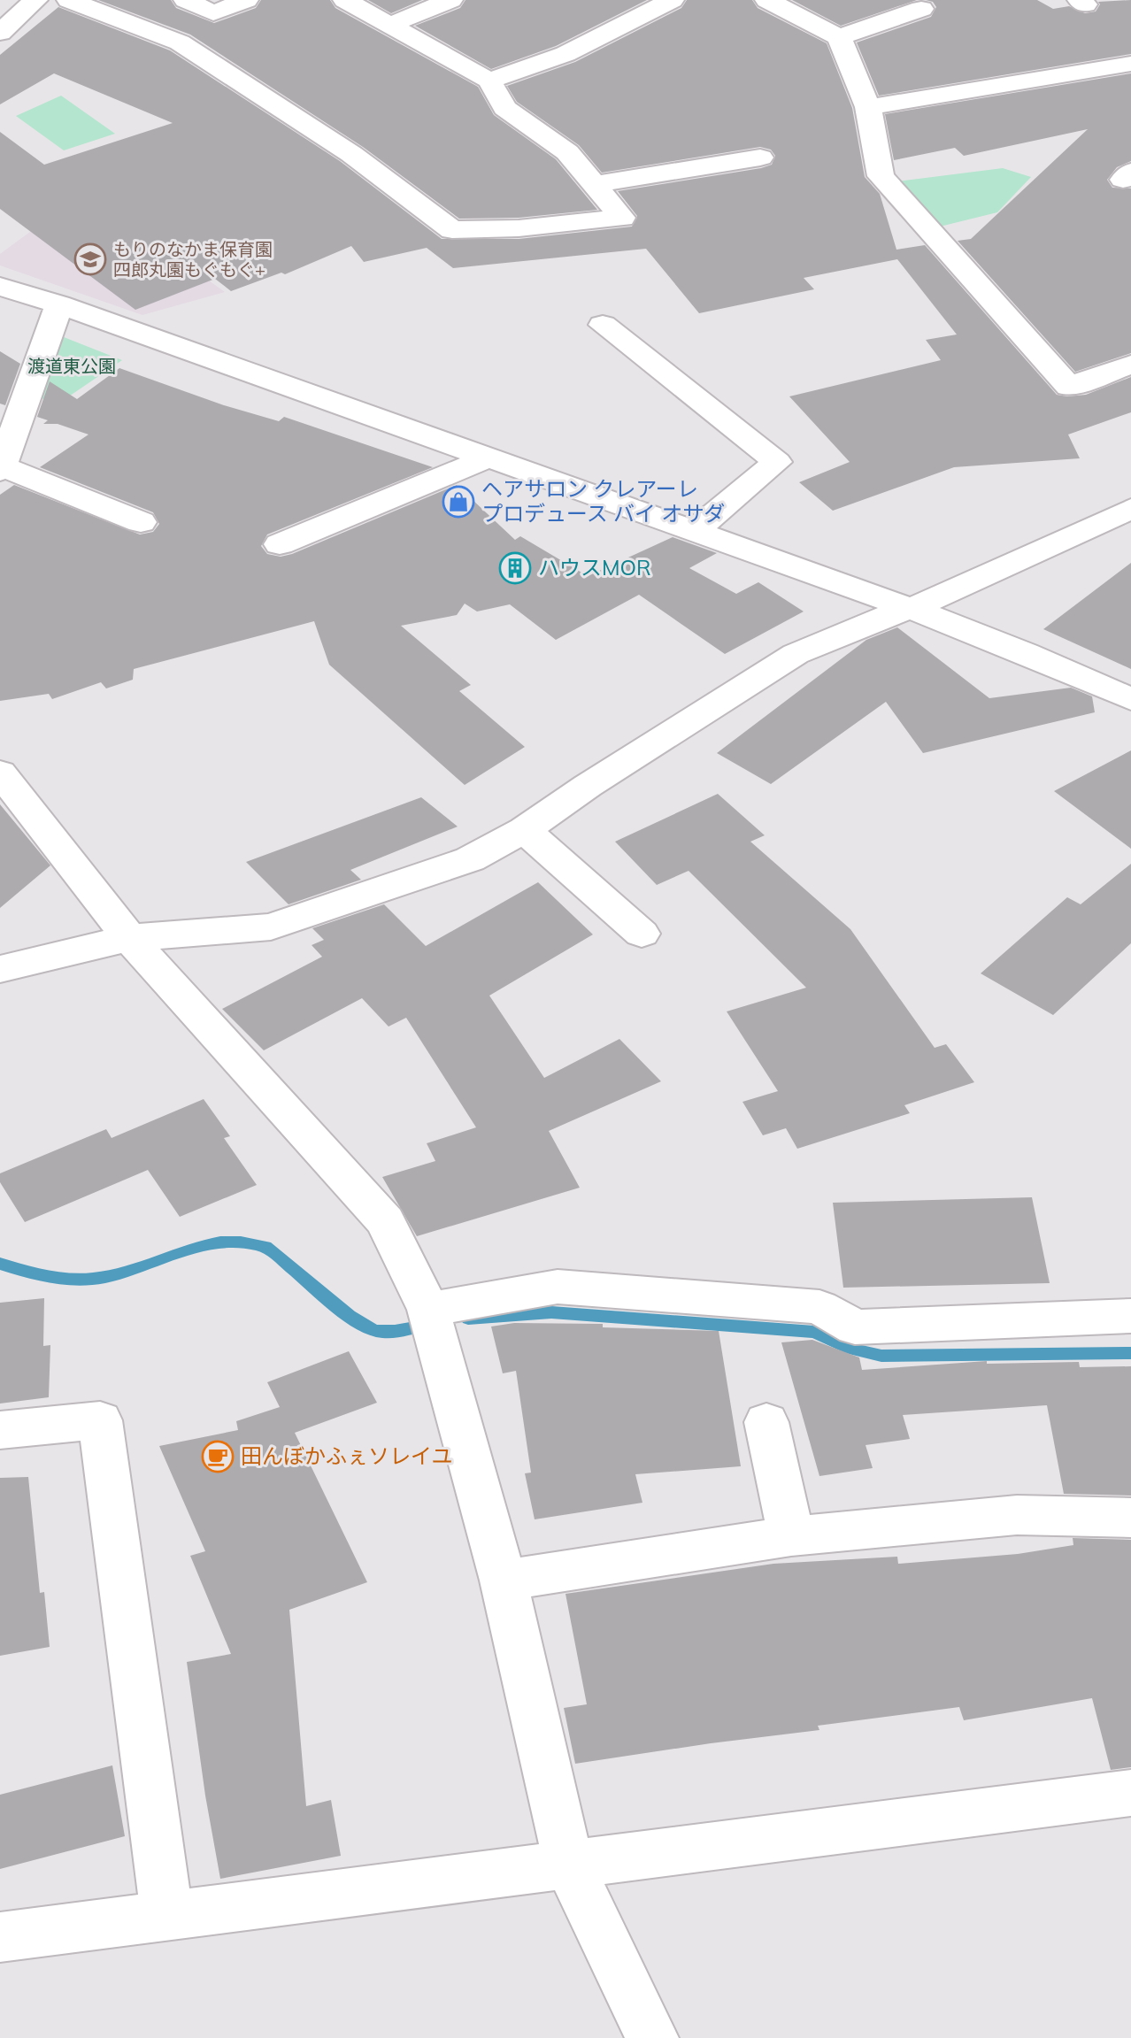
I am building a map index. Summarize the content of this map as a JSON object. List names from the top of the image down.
{
  "parks": ["渡道東公園"],
  "places": {
    "school or university": ["もりのなかま保育園 四郎丸園もぐもぐ+"],
    "shop": ["ヘアサロン クレアーレ プロデュース バイ オサダ"],
    "building": ["ハウスMOR"],
    "cafe": ["田んぼかふぇソレイユ"]
  }
}
